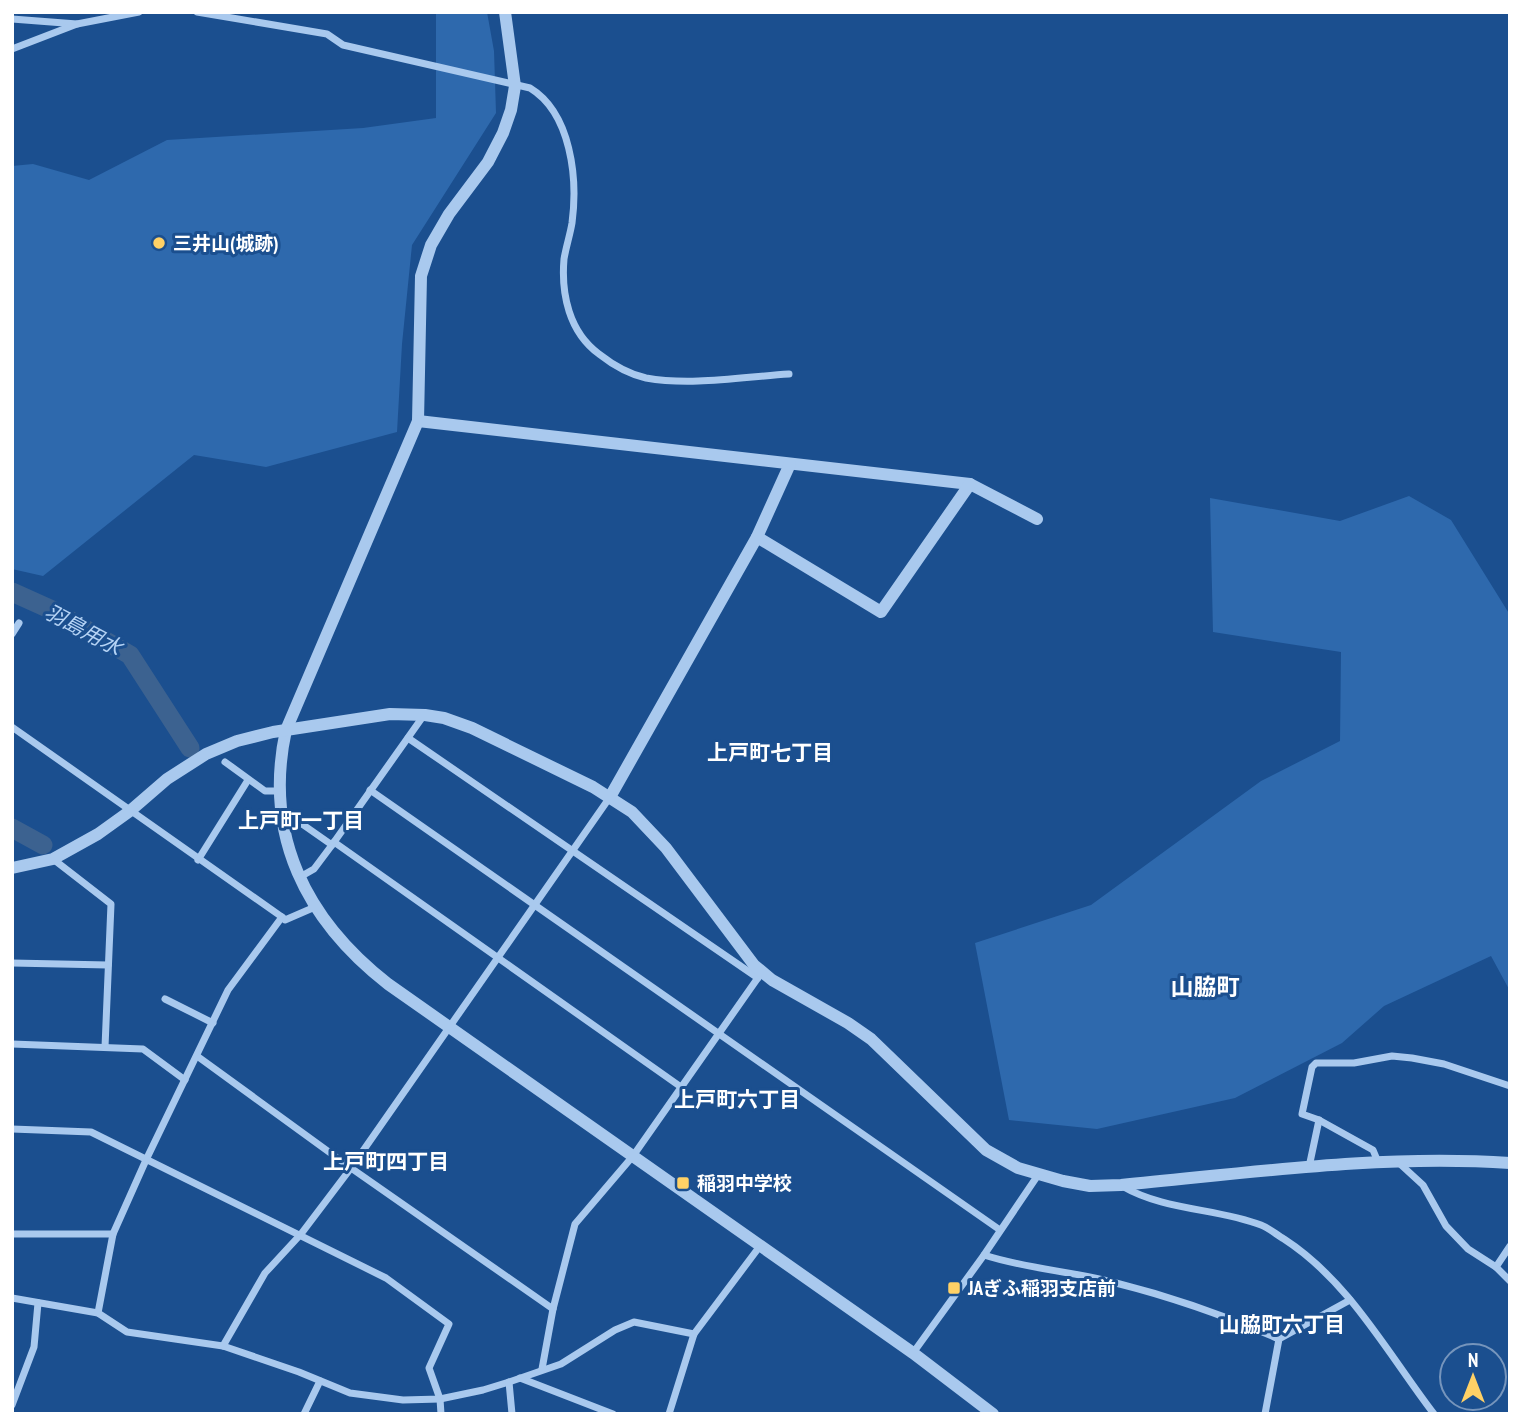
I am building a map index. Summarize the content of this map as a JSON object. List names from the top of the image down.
{
  "districts": [
    "上戸町七丁目",
    "上戸町一丁目",
    "山脇町",
    "上戸町六丁目",
    "上戸町四丁目",
    "山脇町六丁目"
  ],
  "water": ["羽島用水"],
  "places": {
    "other": ["三井山(城跡)"],
    "transit": ["稲羽中学校", "JAぎふ稲羽支店前"]
  },
  "north": "top"
}
